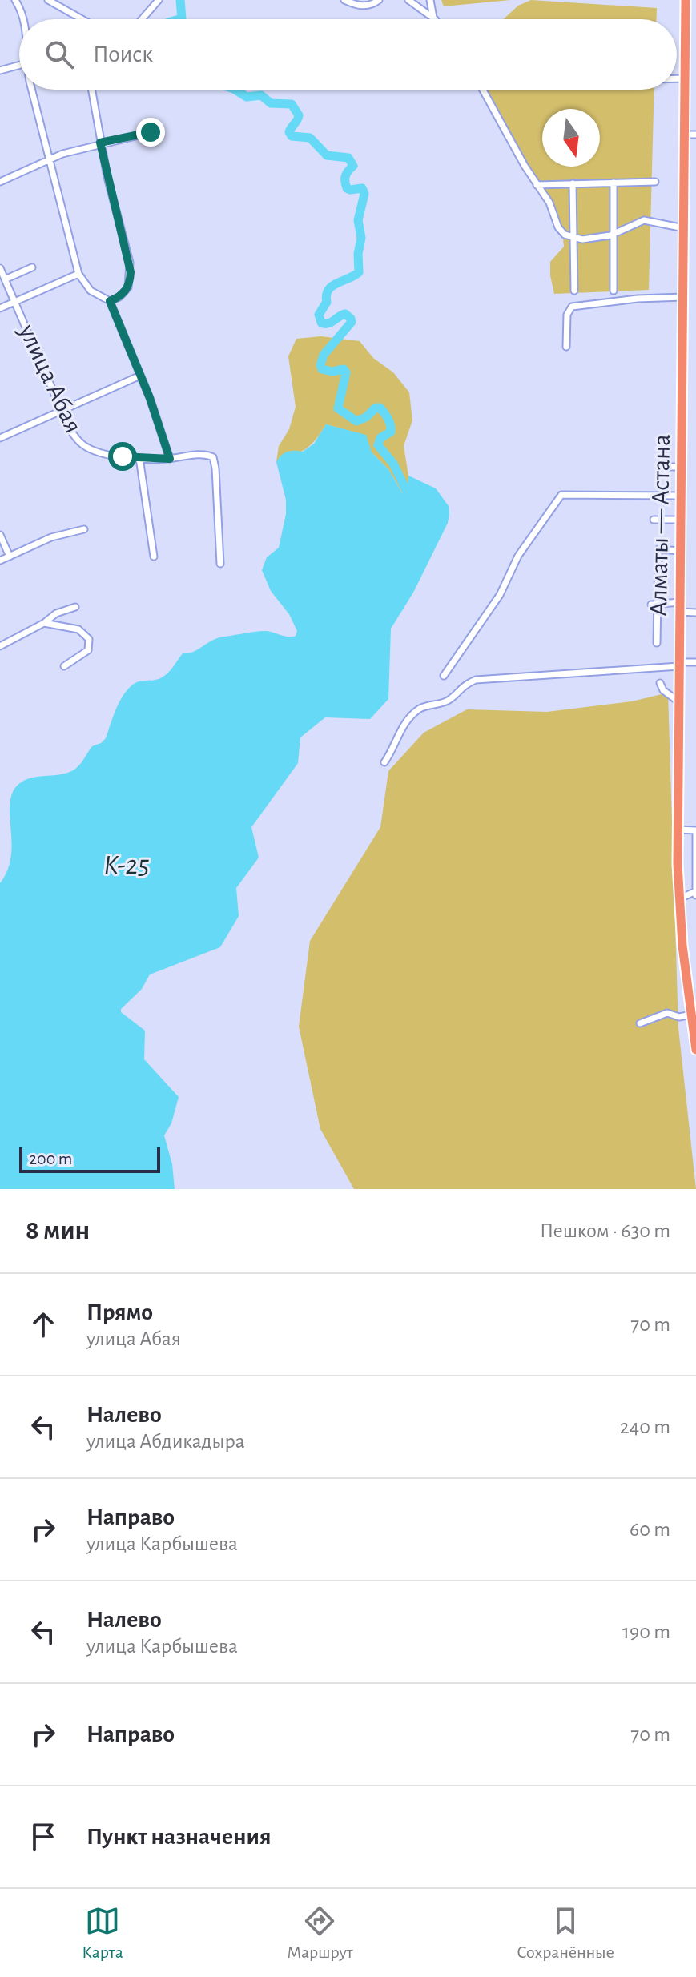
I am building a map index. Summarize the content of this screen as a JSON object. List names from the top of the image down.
{
  "streets": {
    "highway": ["Алматы — Астана"],
    "street": ["улица Абая"]
  },
  "water": ["К-25"],
  "scale_bar": "200 m",
  "north": "bottom",
  "page": {
    "search": "Поиск",
    "scale": "200 m",
    "heading": ["8 мин", "Пешком · 630 m"],
    "list": [
      ["Прямо", "улица Абая", "70 m"],
      ["Налево", "улица Абдикадыра", "240 m"],
      ["Направо", "улица Карбышева", "60 m"],
      ["Налево", "улица Карбышева", "190 m"],
      ["Направо", "70 m"],
      "Пункт назначения"
    ],
    "nav": ["Карта", "Маршрут", "Сохранённые"]
  }
}
